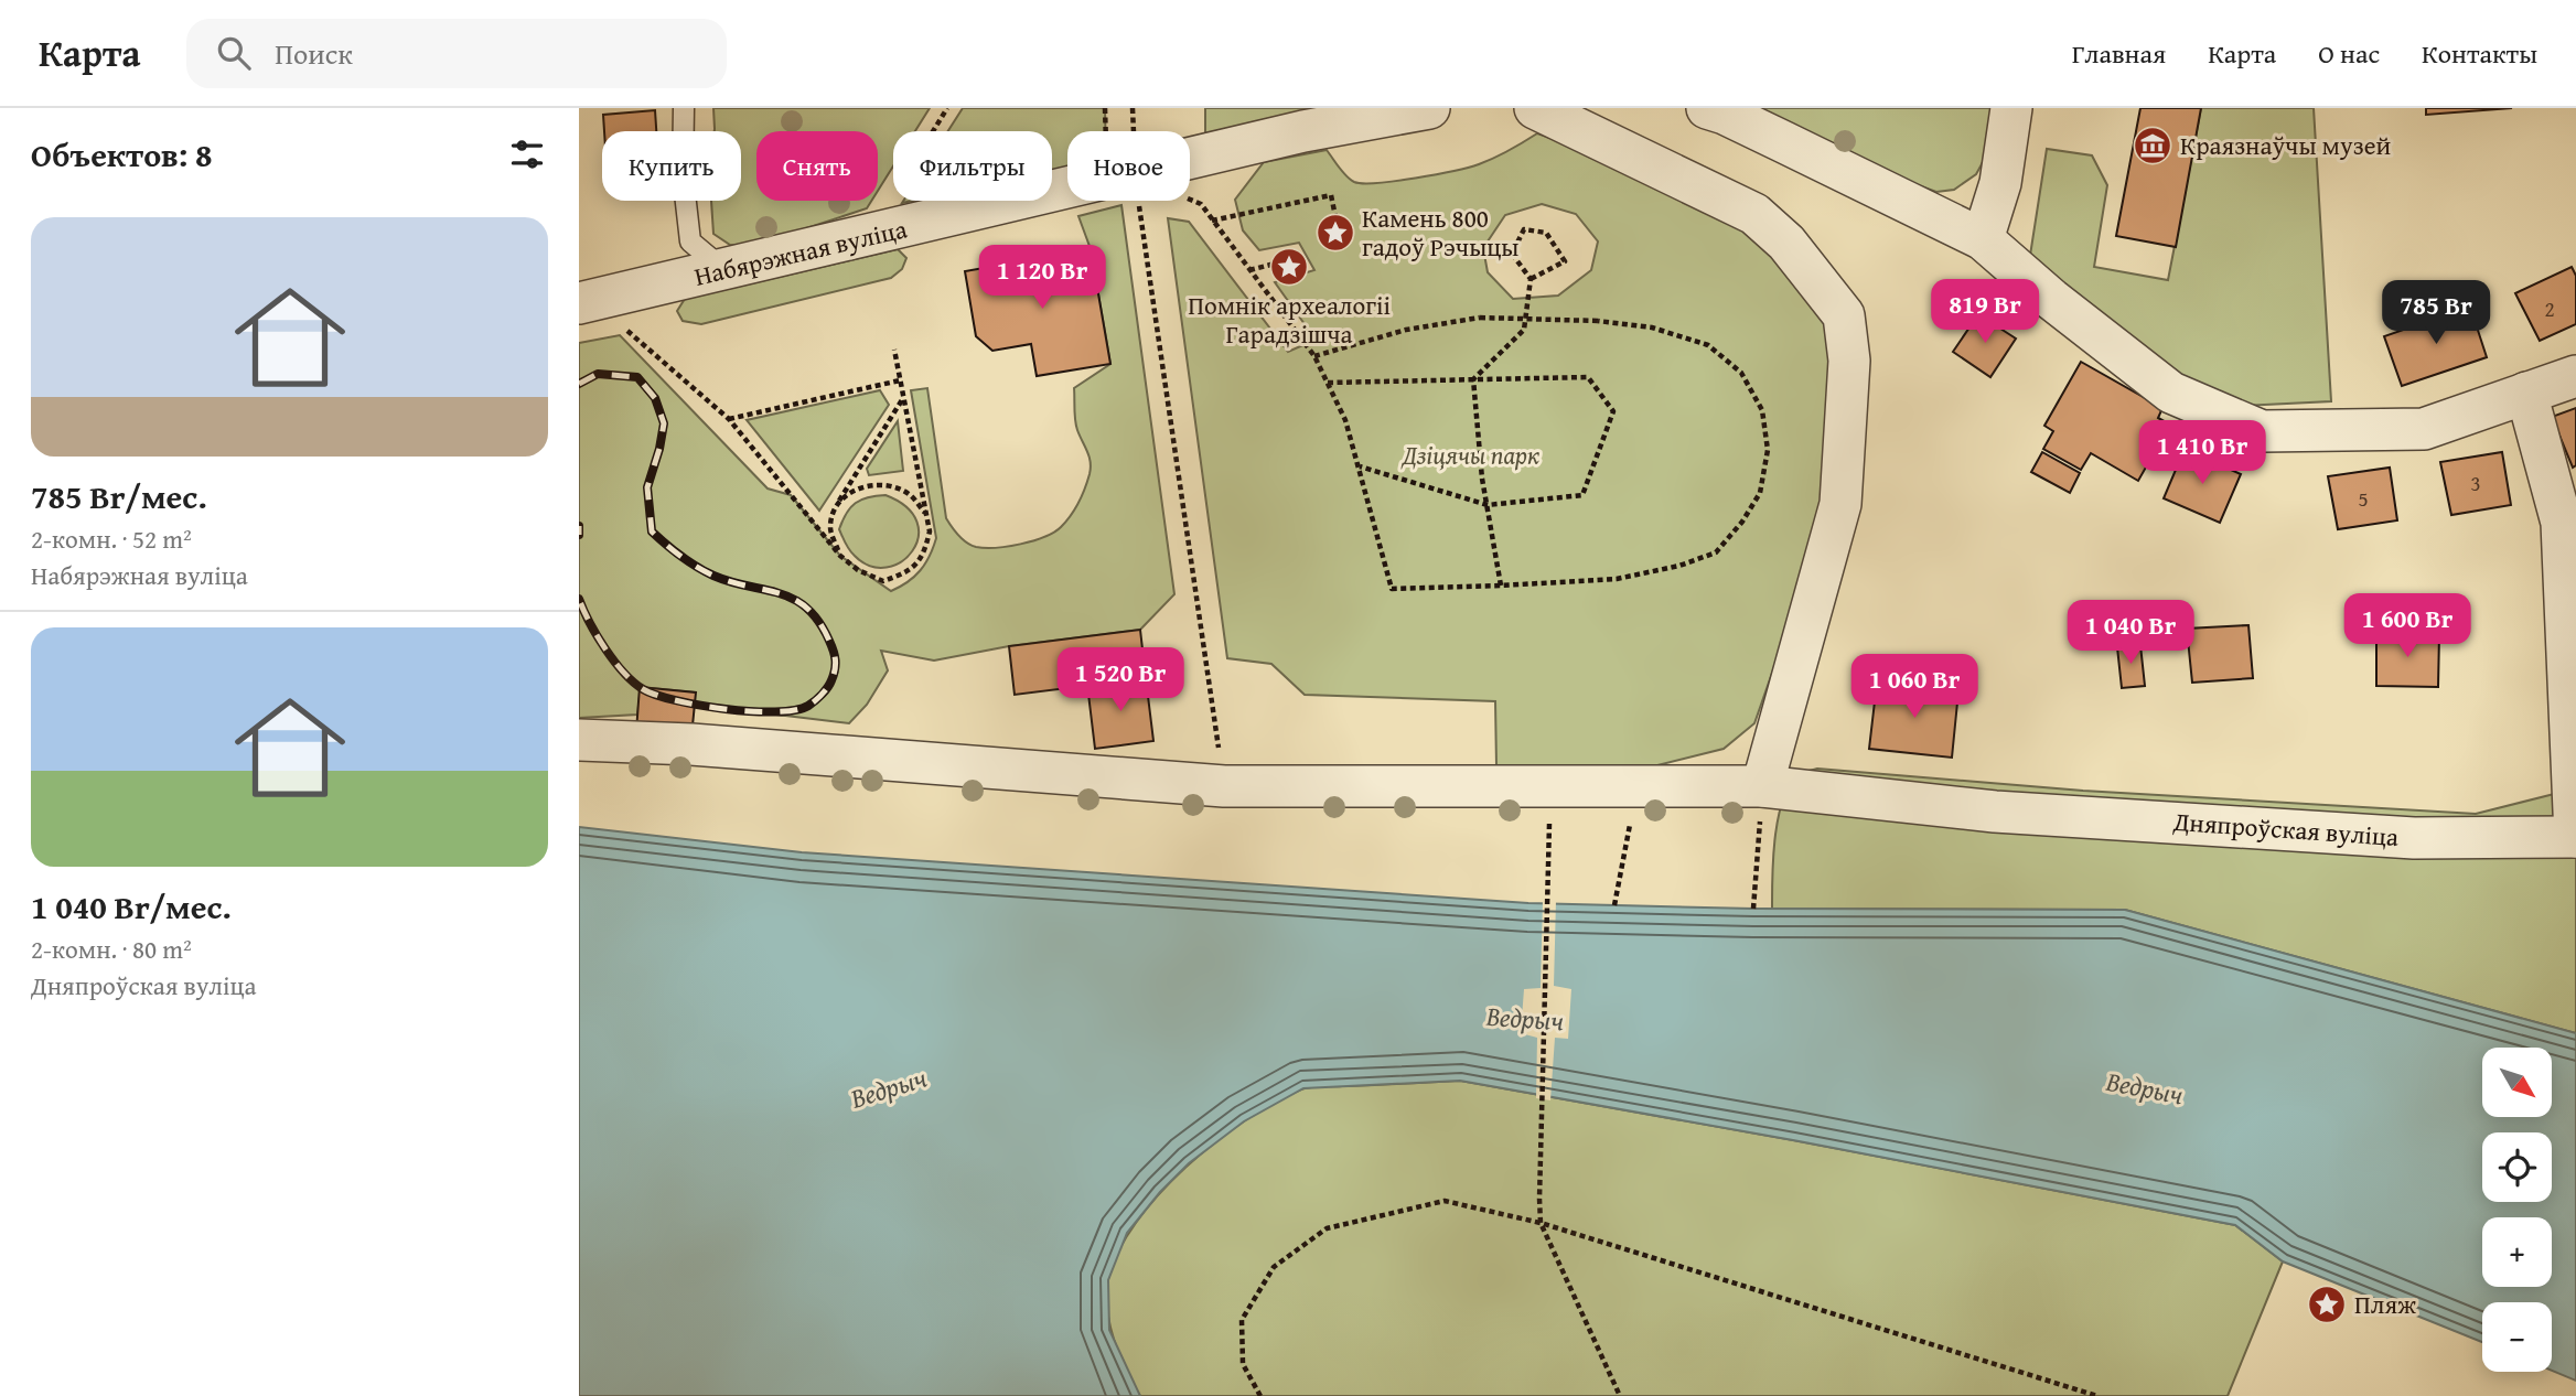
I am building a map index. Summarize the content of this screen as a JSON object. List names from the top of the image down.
{
  "streets": {
    "street": ["Набярэжная вуліца", "Дняпроўская вуліца"]
  },
  "water": ["Ведрыч"],
  "parks": ["Дзіцячы парк"],
  "places": {
    "museum": ["Краязнаўчы музей"],
    "place": ["Камень 800 гадоў Рэчыцы", "Помнік археалогіі Гарадзішча", "Пляж"]
  },
  "house_numbers": ["2", "3", "5"],
  "north": "bottom right",
  "page": {
    "header": "Карта",
    "search": "Поиск",
    "nav": [
      "Главная",
      "Карта",
      "О нас",
      "Контакты"
    ],
    "heading": "Объектов: 8",
    "chip": [
      "Купить",
      "Снять",
      "Фильтры",
      "Новое"
    ],
    "list": [
      {
        "name": "785 Br/мес.",
        "note": "2-комн. · 52 m² · Набярэжная вуліца"
      },
      {
        "name": "1 040 Br/мес.",
        "note": "2-комн. · 80 m² · Дняпроўская вуліца"
      }
    ],
    "price": [
      "1 120 Br",
      "819 Br",
      "785 Br",
      "1 410 Br",
      "1 600 Br",
      "1 040 Br",
      "1 520 Br",
      "1 060 Br"
    ],
    "map_buttons": ["+", "−"]
  }
}
